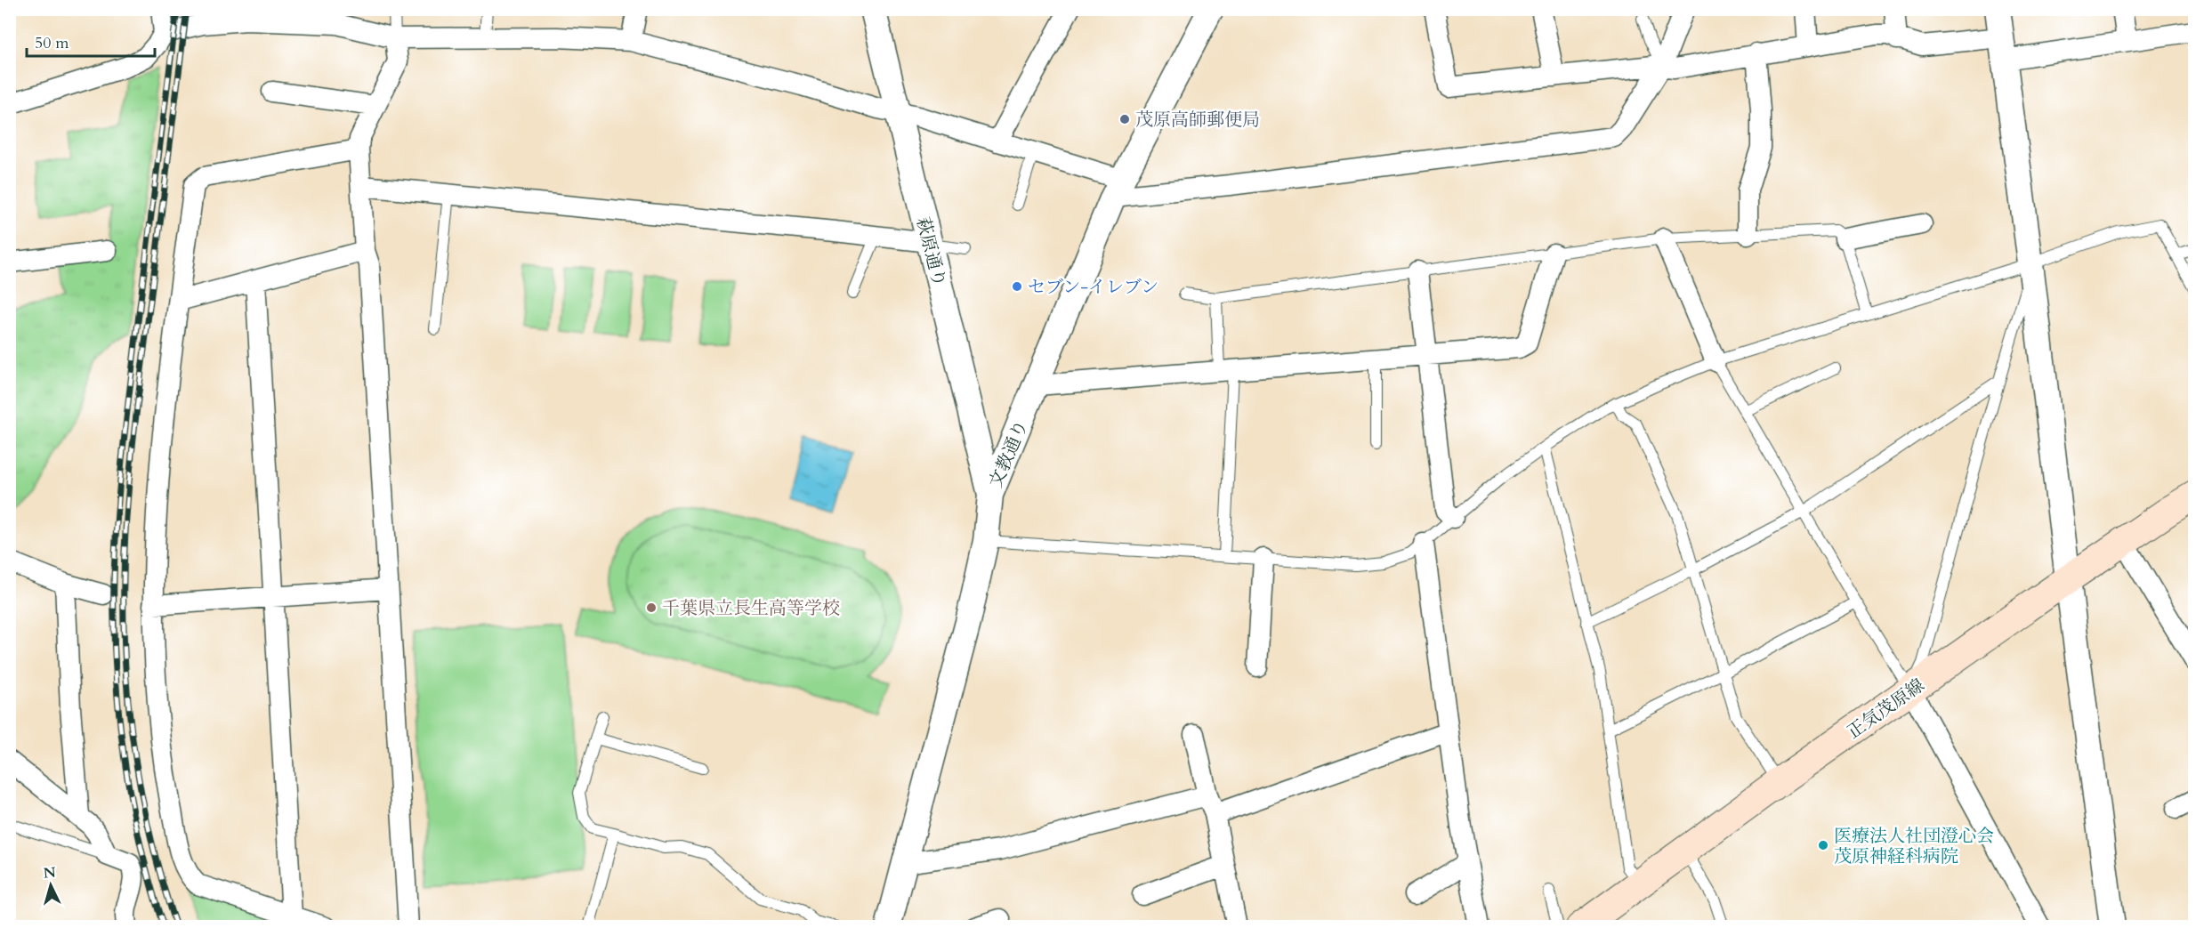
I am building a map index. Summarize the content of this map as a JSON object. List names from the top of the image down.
{
  "streets": {
    "main road": ["正気茂原線"],
    "street": ["萩原通り", "文教通り"]
  },
  "crossings": [
    ["萩原通り", "文教通り"]
  ],
  "places": [
    "茂原高師郵便局",
    "セブン-イレブン",
    "千葉県立長生高等学校",
    "医療法人社団澄心会 茂原神経科病院"
  ],
  "scale_bar": "50 m",
  "north": "top"
}
